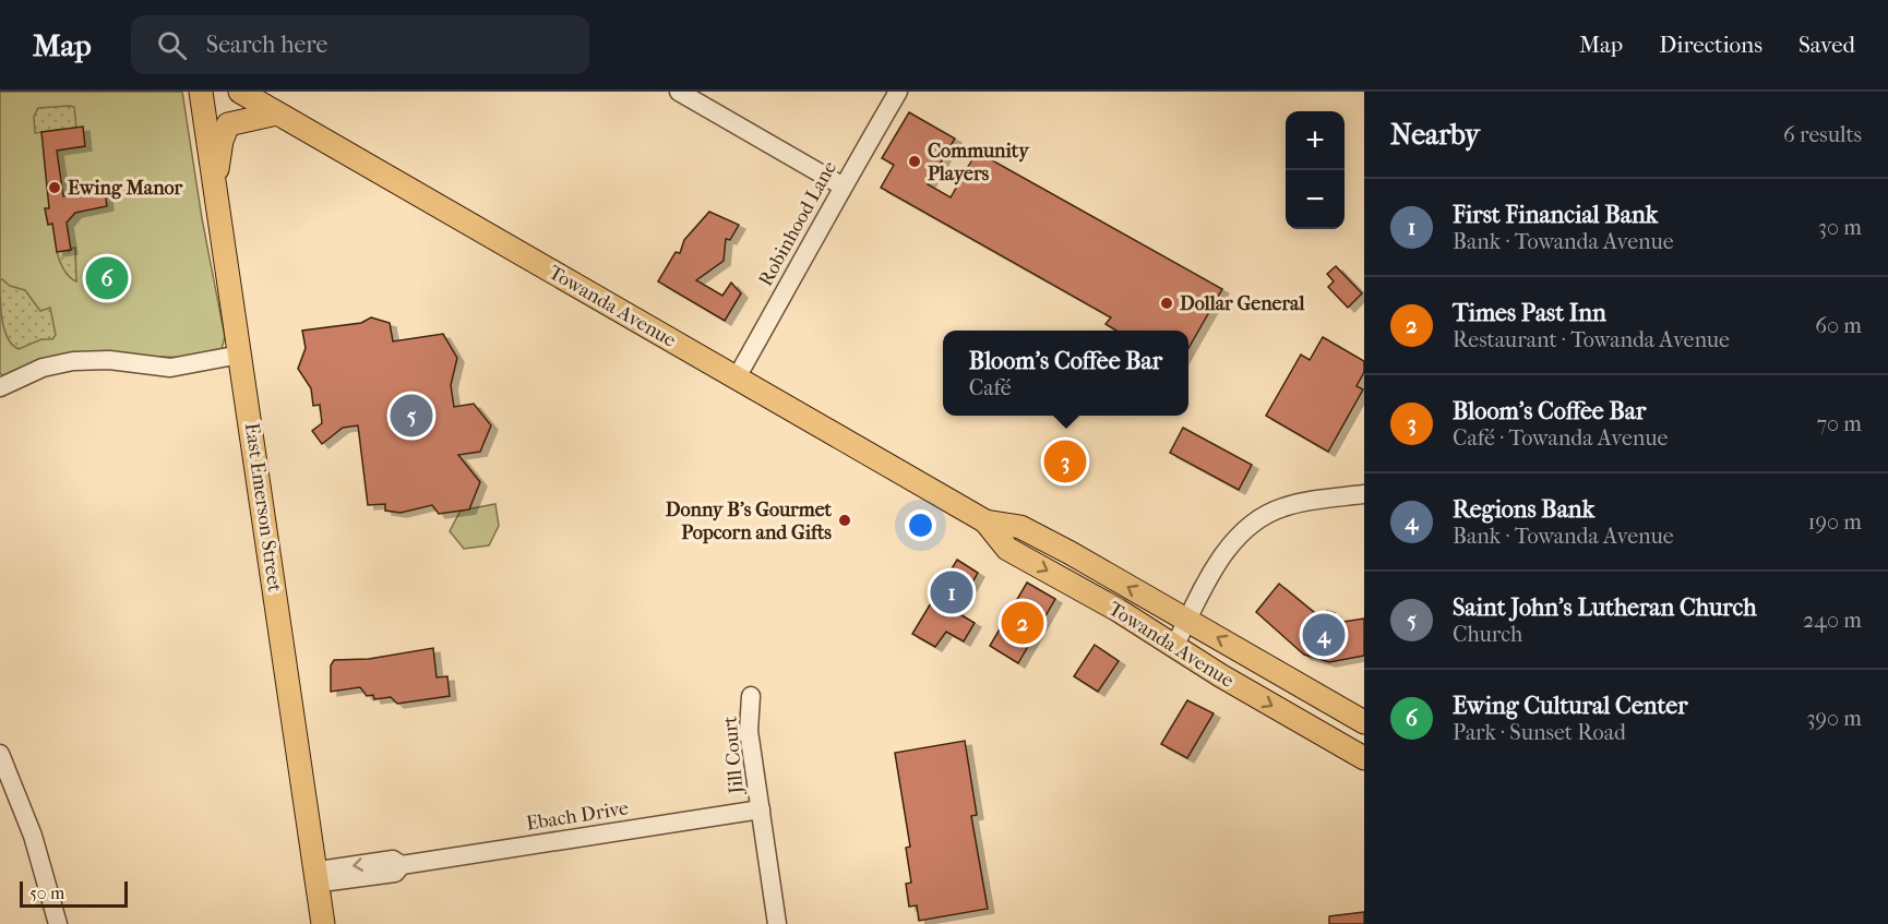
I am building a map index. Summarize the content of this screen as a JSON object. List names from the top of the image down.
{
  "streets": {
    "main road": ["Towanda Avenue", "East Emerson Street"],
    "street": ["Robinhood Lane", "Jill Court", "Ebach Drive"]
  },
  "crossings": [
    ["Robinhood Lane", "Towanda Avenue"],
    ["East Emerson Street", "Ebach Drive"],
    ["Jill Court", "Ebach Drive"]
  ],
  "places": [
    "Community Players",
    "Ewing Manor",
    "Dollar General",
    "Donny B's Gourmet Popcorn and Gifts"
  ],
  "scale_bar": "50 m",
  "page": {
    "header": "Map",
    "search": "Search here",
    "nav": ["Map", "Directions", "Saved"],
    "heading": ["Nearby", "6 results"],
    "map_buttons": ["+", "−"],
    "list": [
      {
        "mark": "1",
        "name": "First Financial Bank",
        "note": "Bank · Towanda Avenue",
        "value": "30 m"
      },
      {
        "mark": "2",
        "name": "Times Past Inn",
        "note": "Restaurant · Towanda Avenue",
        "value": "60 m"
      },
      {
        "mark": "3",
        "name": "Bloom's Coffee Bar",
        "note": "Café · Towanda Avenue",
        "value": "70 m"
      },
      {
        "mark": "4",
        "name": "Regions Bank",
        "note": "Bank · Towanda Avenue",
        "value": "190 m"
      },
      {
        "mark": "5",
        "name": "Saint John's Lutheran Church",
        "note": "Church",
        "value": "240 m"
      },
      {
        "mark": "6",
        "name": "Ewing Cultural Center",
        "note": "Park · Sunset Road",
        "value": "390 m"
      }
    ],
    "pins": [
      "6",
      "5",
      "3",
      "1",
      "2",
      "4"
    ],
    "popup": ["Bloom's Coffee Bar", "Café"],
    "scale": "50 m"
  }
}
